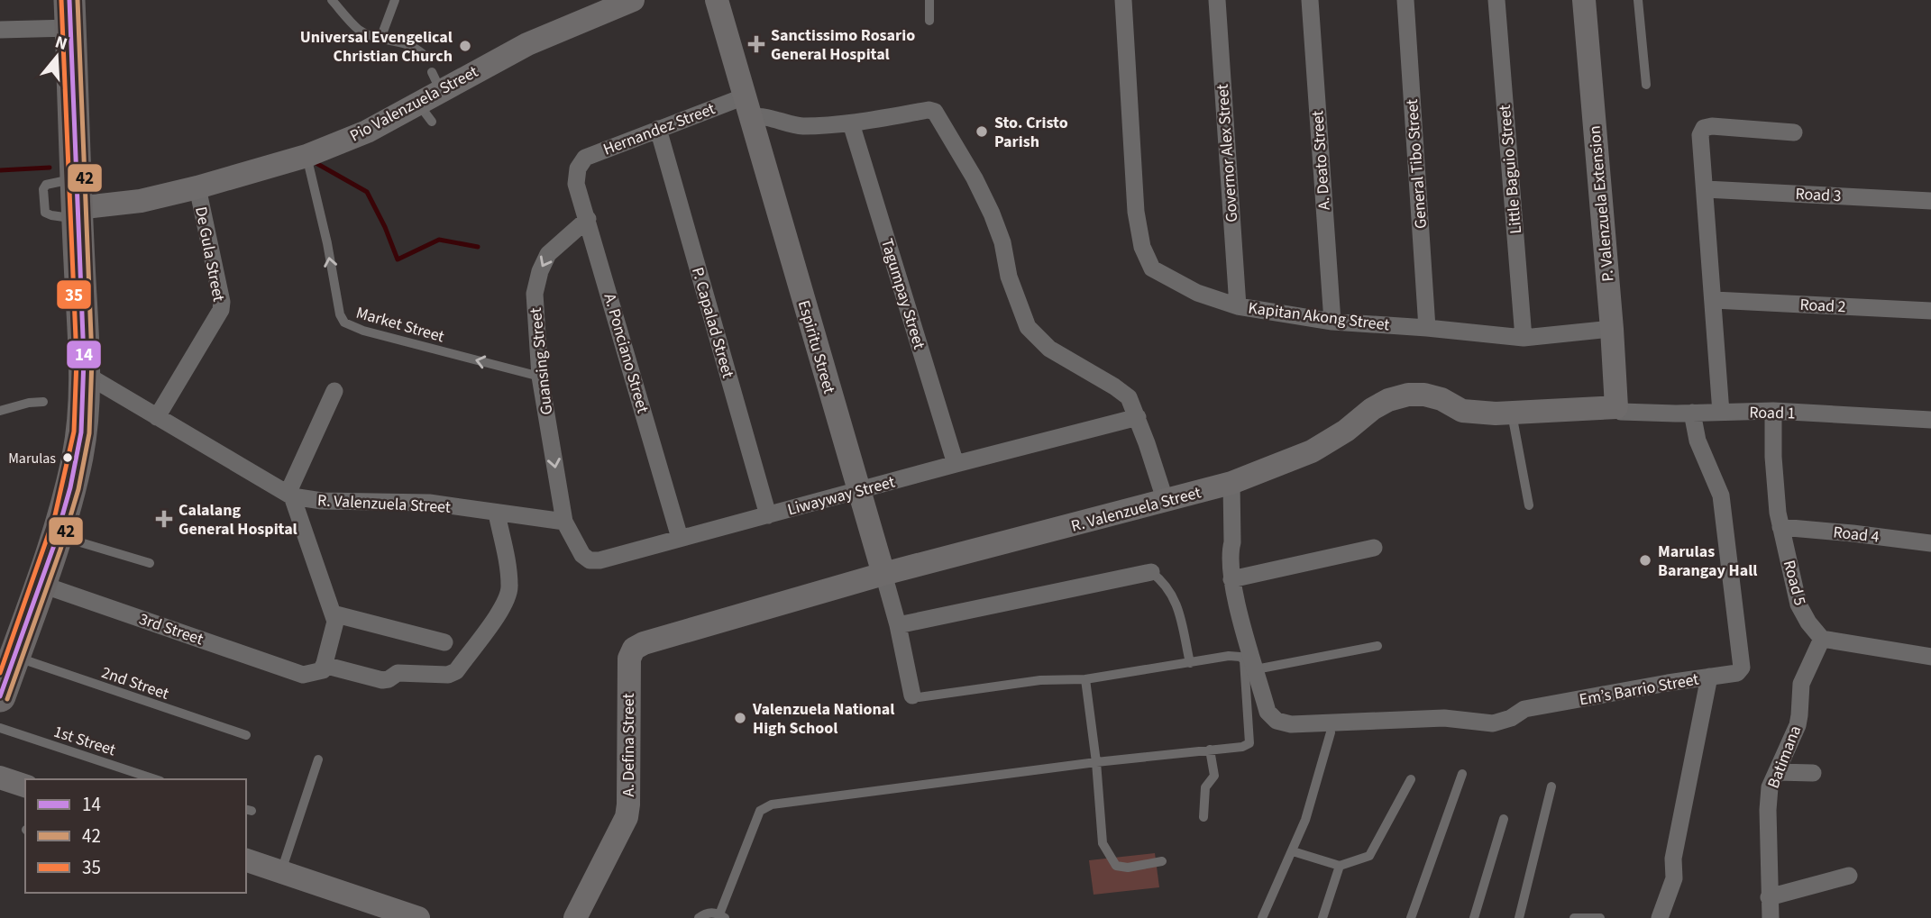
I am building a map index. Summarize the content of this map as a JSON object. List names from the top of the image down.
{
  "streets": {
    "street": [
      "Pio Valenzuela Street",
      "Hernandez Street",
      "Governor Alex Street",
      "A. Deato Street",
      "General Tibo Street",
      "Little Baguio Street",
      "Road 3",
      "P. Valenzuela Extension",
      "De Gula Street",
      "Tagumpay Street",
      "Road 2",
      "Kapitan Akong Street",
      "P. Capalad Street",
      "Espiritu Street",
      "A. Ponciano Street",
      "Guansing Street",
      "Road 1",
      "Liwayway Street",
      "R. Valenzuela Street",
      "Road 4",
      "Road 5",
      "3rd Street",
      "Em’s Barrio Street",
      "A. Defina Street",
      "Batimana"
    ],
    "lane": ["Market Street", "2nd Street", "1st Street"]
  },
  "crossings": [
    ["Pio Valenzuela Street", "De Gula Street"],
    ["Pio Valenzuela Street", "Market Street"],
    ["Hernandez Street", "Tagumpay Street"],
    ["Hernandez Street", "P. Capalad Street"],
    ["Hernandez Street", "Espiritu Street"],
    ["Hernandez Street", "A. Ponciano Street"],
    ["Hernandez Street", "Liwayway Street"],
    ["Governor Alex Street", "Kapitan Akong Street"],
    ["A. Deato Street", "Kapitan Akong Street"],
    ["General Tibo Street", "Kapitan Akong Street"],
    ["Little Baguio Street", "Kapitan Akong Street"],
    ["P. Valenzuela Extension", "Kapitan Akong Street"],
    ["P. Valenzuela Extension", "Road 1"],
    ["P. Valenzuela Extension", "R. Valenzuela Street"],
    ["De Gula Street", "R. Valenzuela Street"],
    ["Tagumpay Street", "Liwayway Street"],
    ["P. Capalad Street", "Liwayway Street"],
    ["Market Street", "Guansing Street"],
    ["Espiritu Street", "Liwayway Street"],
    ["Espiritu Street", "R. Valenzuela Street"],
    ["A. Ponciano Street", "Guansing Street"],
    ["A. Ponciano Street", "Liwayway Street"],
    ["Guansing Street", "Liwayway Street"],
    ["Guansing Street", "R. Valenzuela Street"],
    ["Road 1", "R. Valenzuela Street"],
    ["Road 1", "Road 5"],
    ["Road 1", "Em’s Barrio Street"],
    ["Liwayway Street", "R. Valenzuela Street"],
    ["R. Valenzuela Street", "A. Defina Street"],
    ["Road 4", "Road 5"],
    ["Road 5", "Batimana"]
  ],
  "one_way": ["Market Street", "Guansing Street"],
  "places": {
    "health": ["Sanctissimo Rosario General Hospital", "Calalang General Hospital"],
    "other": [
      "Universal Evengelical Christian Church",
      "Sto. Cristo Parish",
      "Marulas",
      "Marulas Barangay Hall",
      "Valenzuela National High School"
    ]
  },
  "lines": ["transit line 14", "transit line 42", "transit line 35"],
  "legend": ["14", "42", "35"],
  "north": "top"
}
